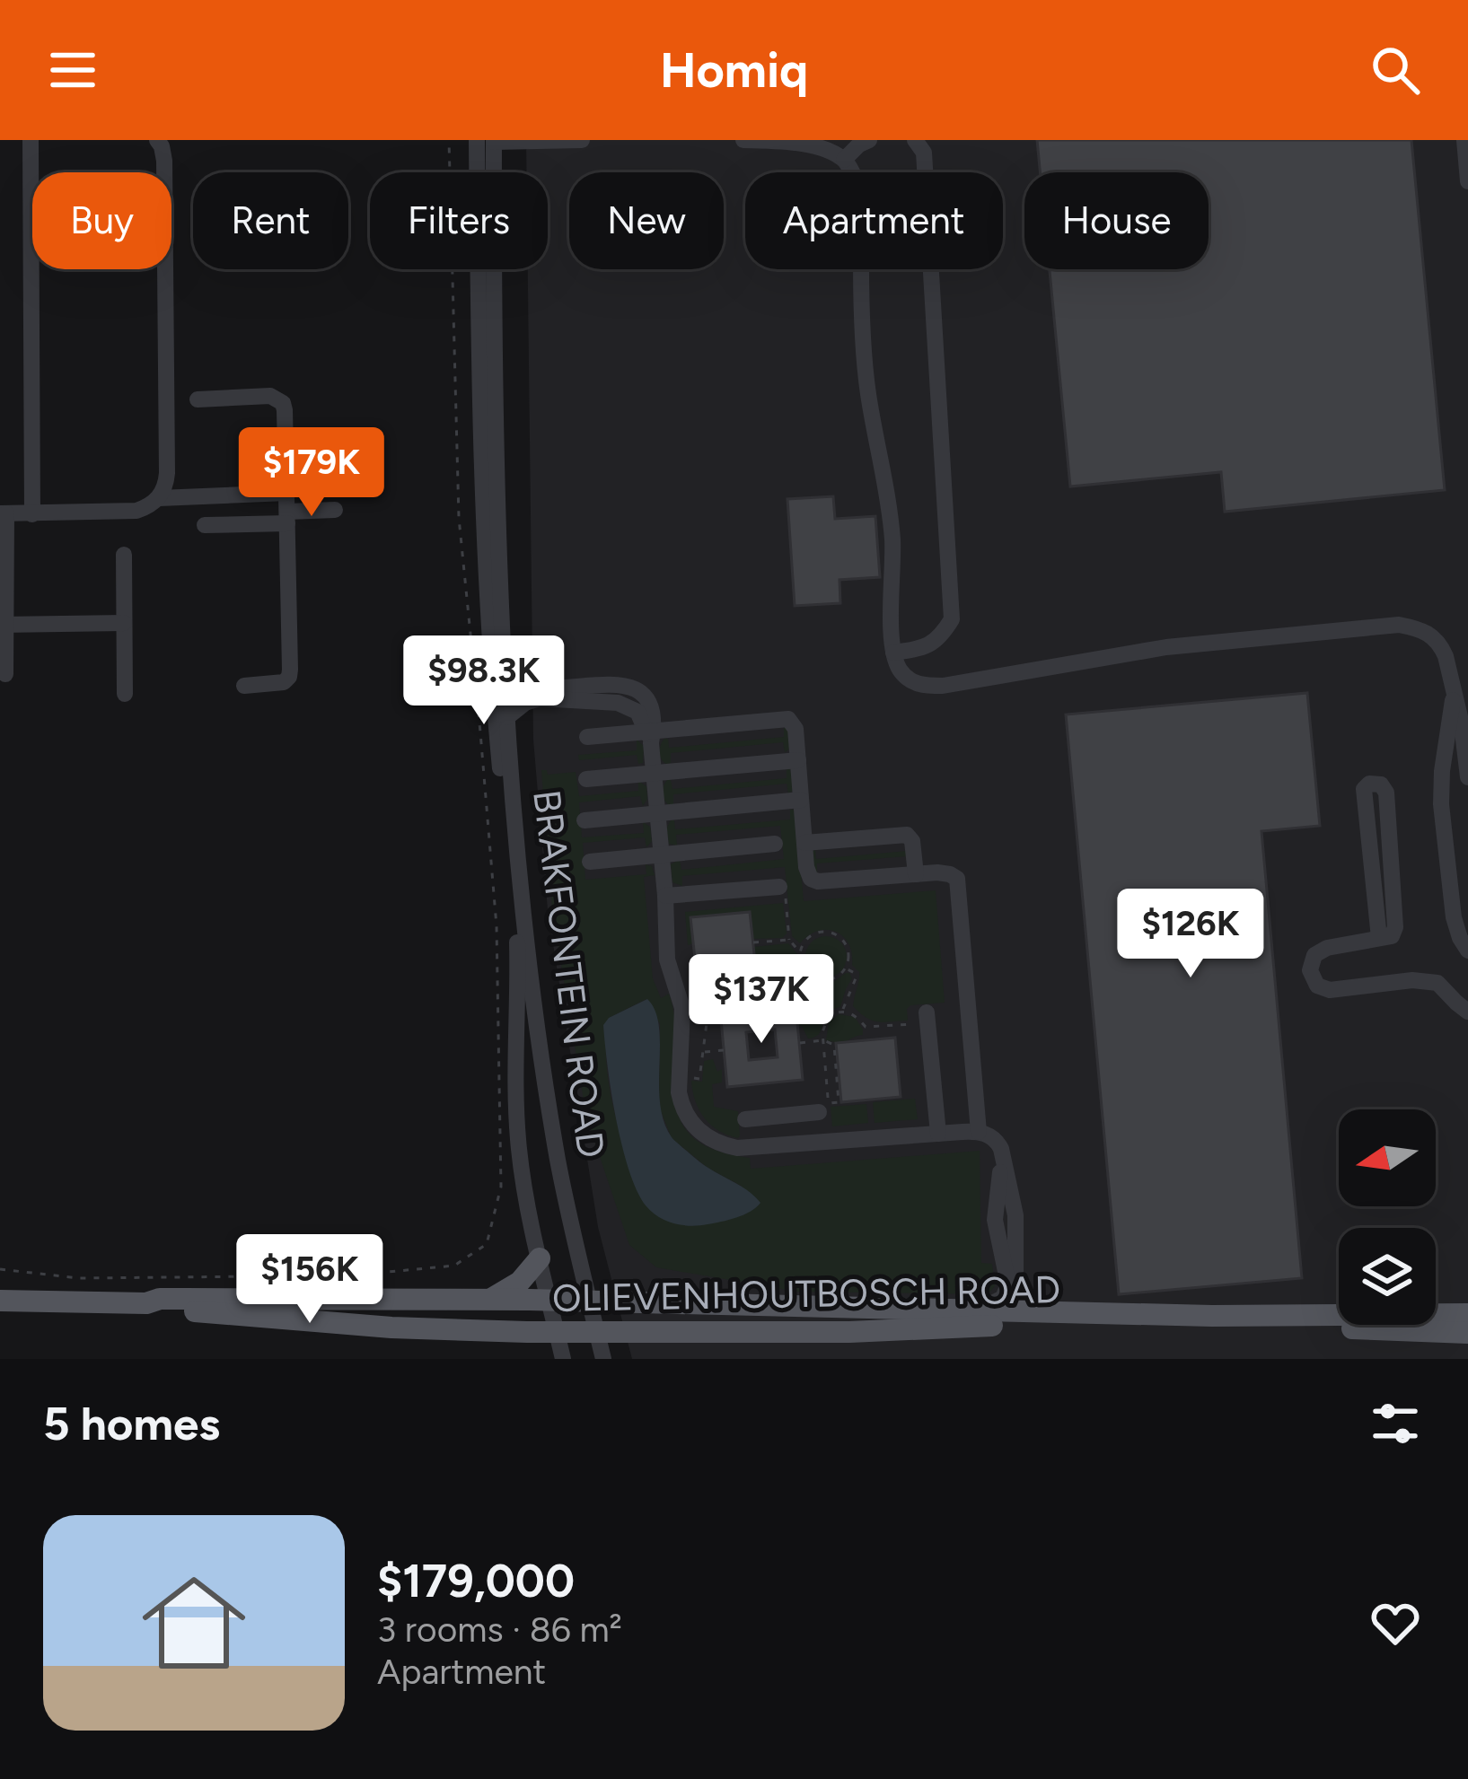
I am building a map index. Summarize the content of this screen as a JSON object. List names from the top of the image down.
{
  "streets": {
    "main road": ["OLIEVENHOUTBOSCH ROAD"],
    "street": ["BRAKFONTEIN ROAD"]
  },
  "crossings": [
    ["BRAKFONTEIN ROAD", "OLIEVENHOUTBOSCH ROAD"]
  ],
  "north": "left",
  "page": {
    "header": "Homiq",
    "chip": [
      "Buy",
      "Rent",
      "Filters",
      "New",
      "Apartment",
      "House"
    ],
    "price": [
      "$179K",
      "$98.3K",
      "$126K",
      "$137K",
      "$156K"
    ],
    "heading": "5 homes",
    "list": [
      {
        "name": "$179,000",
        "note": "3 rooms · 86 m² · Apartment"
      }
    ]
  }
}
